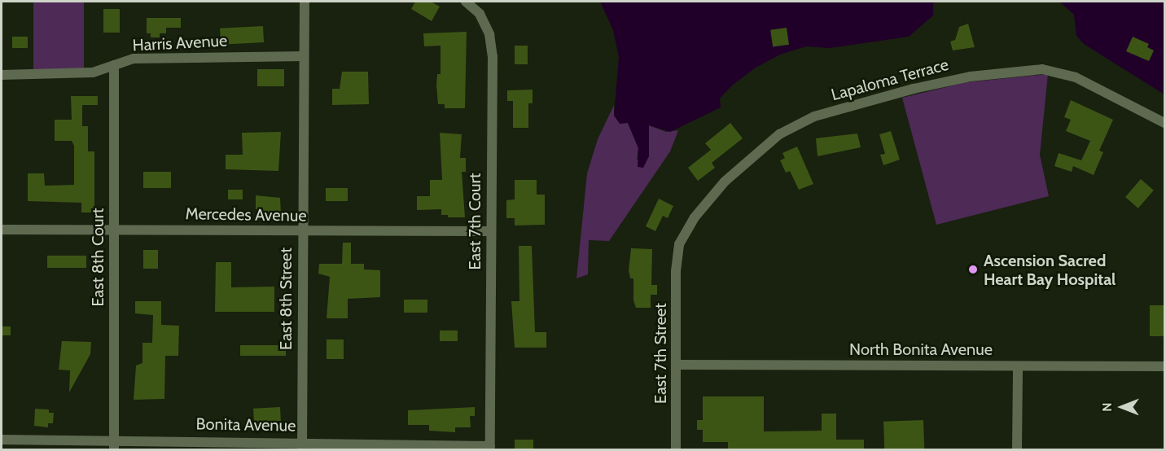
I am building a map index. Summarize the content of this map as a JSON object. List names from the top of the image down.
{
  "streets": {
    "street": [
      "Harris Avenue",
      "Lapaloma Terrace",
      "Mercedes Avenue",
      "East 7th Court",
      "East 8th Court",
      "East 8th Street",
      "North Bonita Avenue",
      "East 7th Street",
      "Bonita Avenue"
    ]
  },
  "crossings": [
    ["Harris Avenue", "East 8th Court"],
    ["Harris Avenue", "East 8th Street"],
    ["Lapaloma Terrace", "East 7th Street"],
    ["Mercedes Avenue", "East 7th Court"],
    ["Mercedes Avenue", "East 8th Court"],
    ["Mercedes Avenue", "East 8th Street"],
    ["East 7th Court", "Bonita Avenue"],
    ["East 8th Court", "Bonita Avenue"],
    ["East 8th Street", "Bonita Avenue"],
    ["North Bonita Avenue", "East 7th Street"]
  ],
  "places": ["Ascension Sacred Heart Bay Hospital"],
  "north": "left"
}
